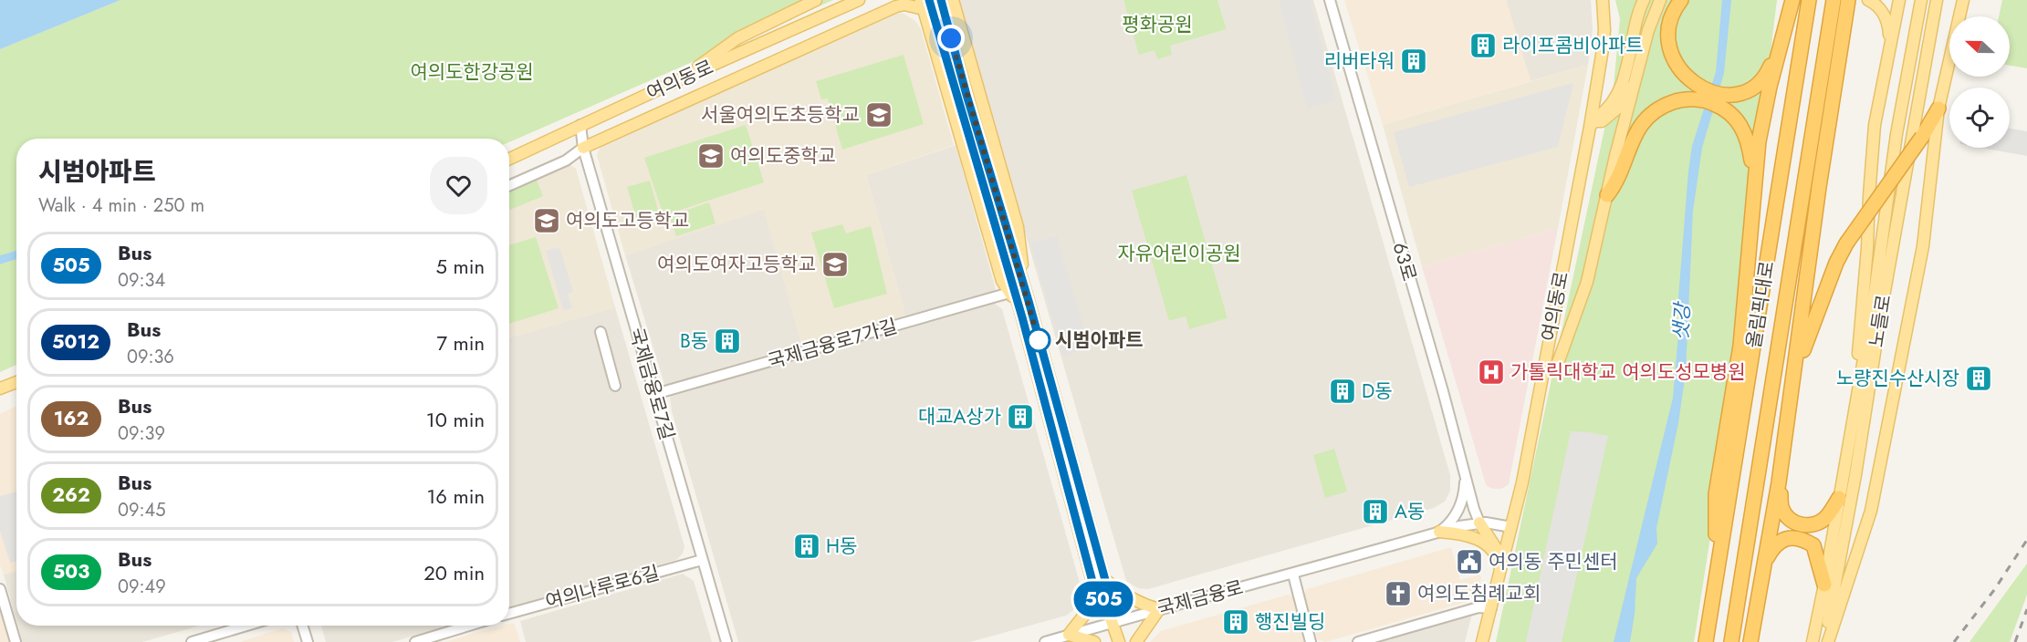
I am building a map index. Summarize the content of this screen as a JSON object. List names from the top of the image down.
{
  "streets": {
    "highway": ["올림픽대로"],
    "main road": ["여의동로", "노들로"],
    "street": [
      "63로",
      "국제금융로7가길",
      "국제금융로7길",
      "여의나루로6길",
      "국제금융로"
    ]
  },
  "crossings": [
    ["여의동로", "국제금융로7길"],
    ["여의동로", "국제금융로"],
    ["63로", "국제금융로"],
    ["국제금융로7가길", "국제금융로7길"],
    ["국제금융로7길", "여의나루로6길"]
  ],
  "water": ["샛강"],
  "parks": ["평화공원", "여의도한강공원", "자유어린이공원"],
  "places": {
    "building": [
      "라이프콤비아파트",
      "리버타워",
      "B동",
      "노량진수산시장",
      "D동",
      "대교A상가",
      "A동",
      "H동",
      "행진빌딩"
    ],
    "school or university": [
      "서울여의도초등학교",
      "여의도중학교",
      "여의도고등학교",
      "여의도여자고등학교"
    ],
    "other": ["시범아파트"],
    "hospital": ["가톨릭대학교 여의도성모병원"],
    "public building": ["여의동 주민센터"],
    "church": ["여의도침례교회"]
  },
  "lines": ["bus line 505"],
  "north": "left",
  "page": {
    "on_map": "505",
    "heading": ["시범아파트", "Walk · 4 min · 250 m"],
    "list": [
      {
        "mark": "505",
        "name": "Bus",
        "note": "09:34",
        "value": "5 min"
      },
      {
        "mark": "5012",
        "name": "Bus",
        "note": "09:36",
        "value": "7 min"
      },
      {
        "mark": "162",
        "name": "Bus",
        "note": "09:39",
        "value": "10 min"
      },
      {
        "mark": "262",
        "name": "Bus",
        "note": "09:45",
        "value": "16 min"
      },
      {
        "mark": "503",
        "name": "Bus",
        "note": "09:49",
        "value": "20 min"
      }
    ]
  }
}
